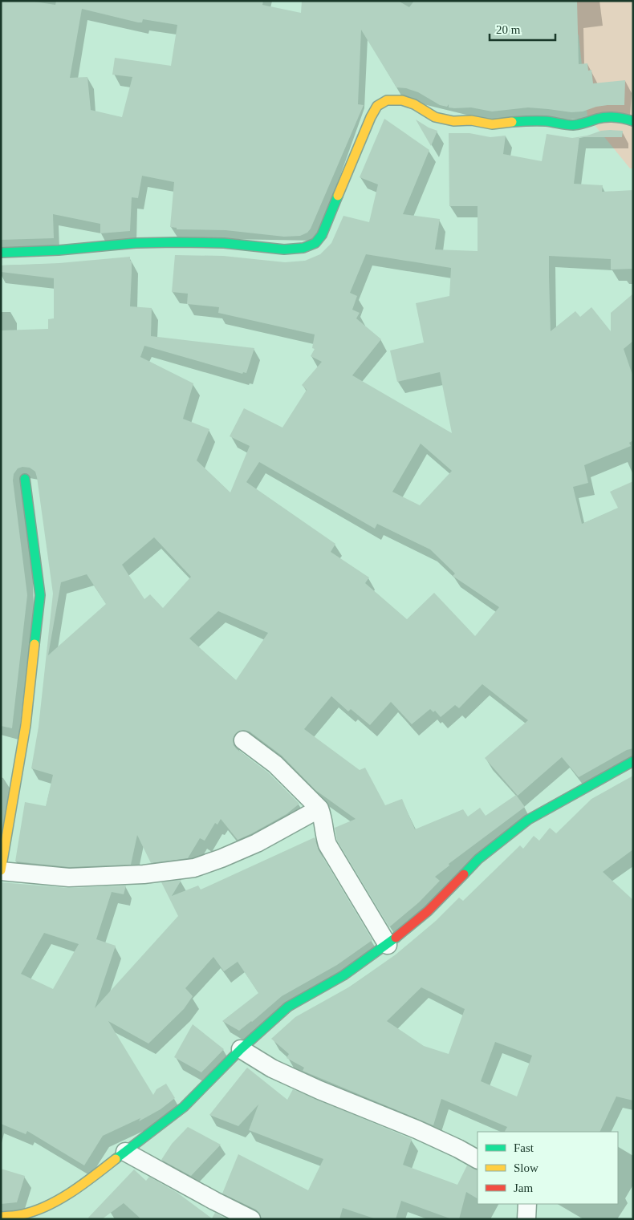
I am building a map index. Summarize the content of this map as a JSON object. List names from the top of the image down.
{
  "legend": ["Fast", "Slow", "Jam"],
  "scale_bar": "20 m"
}
